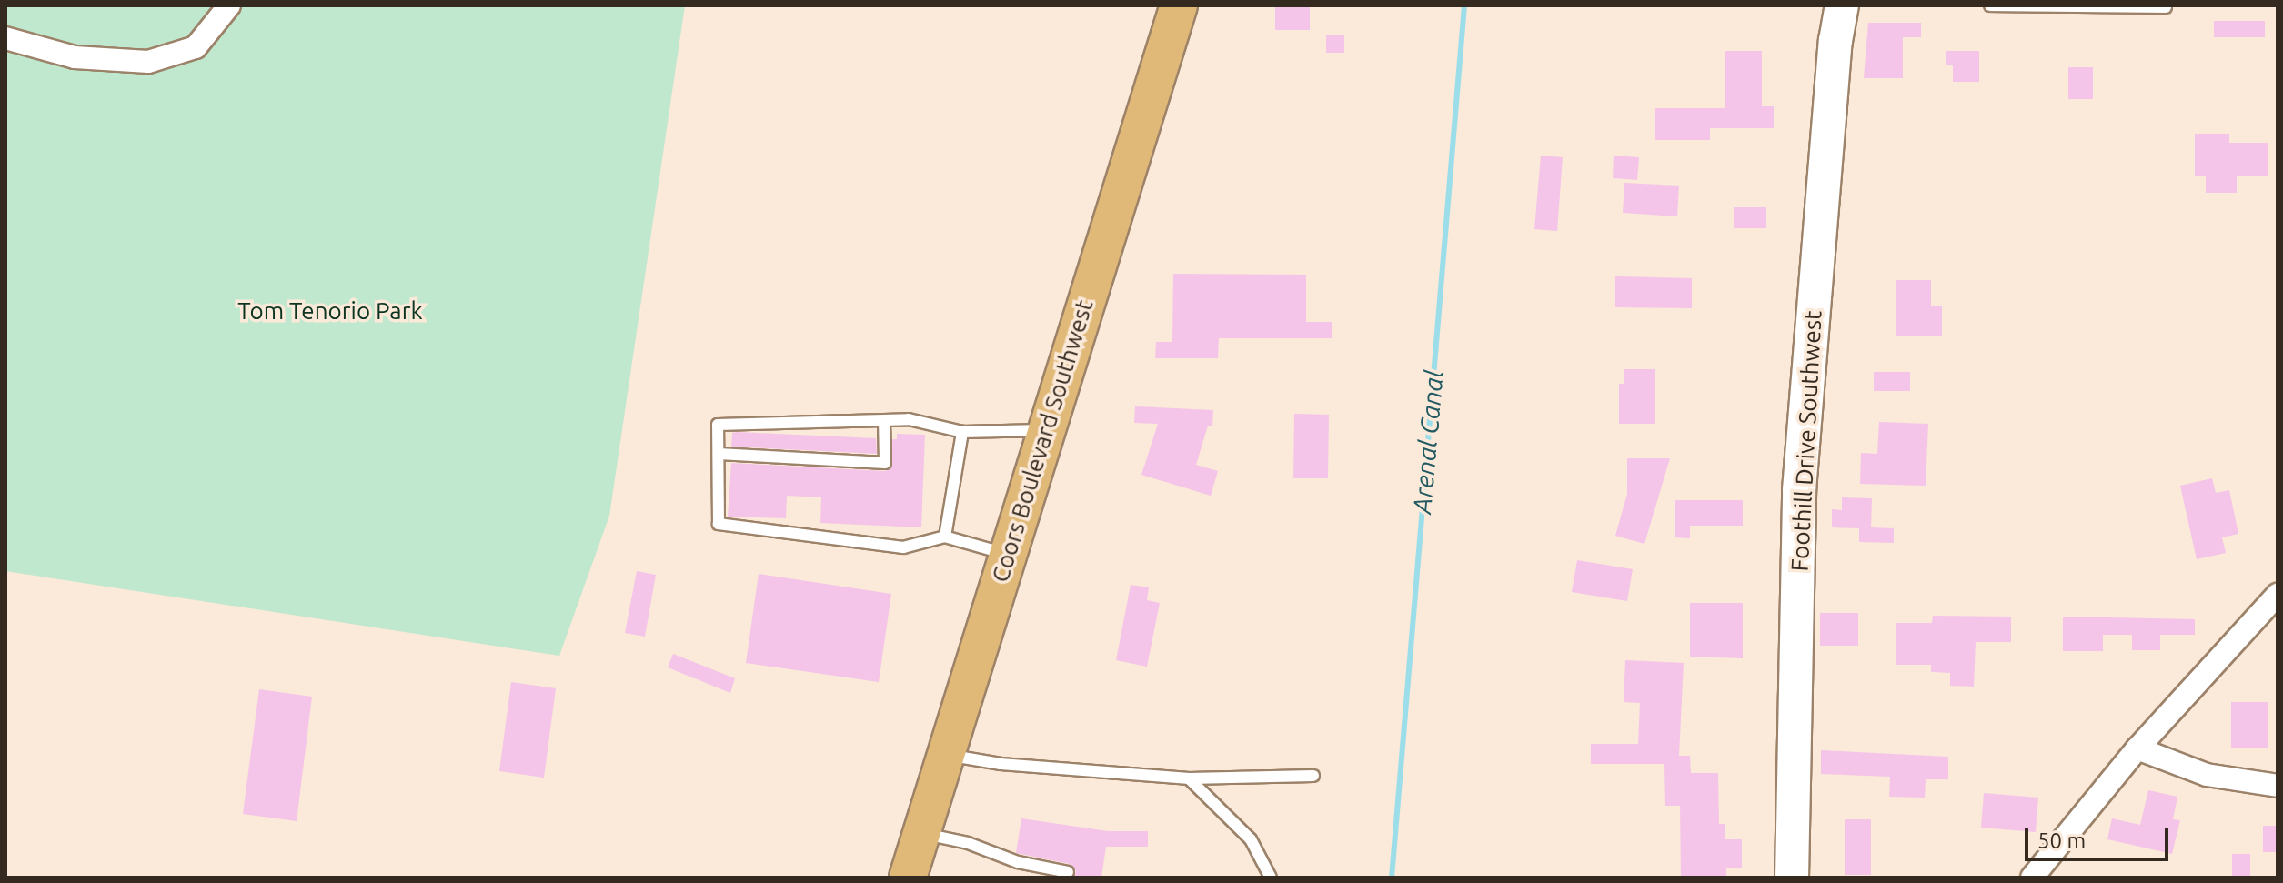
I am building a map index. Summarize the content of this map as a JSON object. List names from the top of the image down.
{
  "streets": {
    "main road": ["Coors Boulevard Southwest"],
    "street": ["Foothill Drive Southwest"]
  },
  "water": ["Arenal Canal"],
  "parks": ["Tom Tenorio Park"],
  "scale_bar": "50 m"
}
